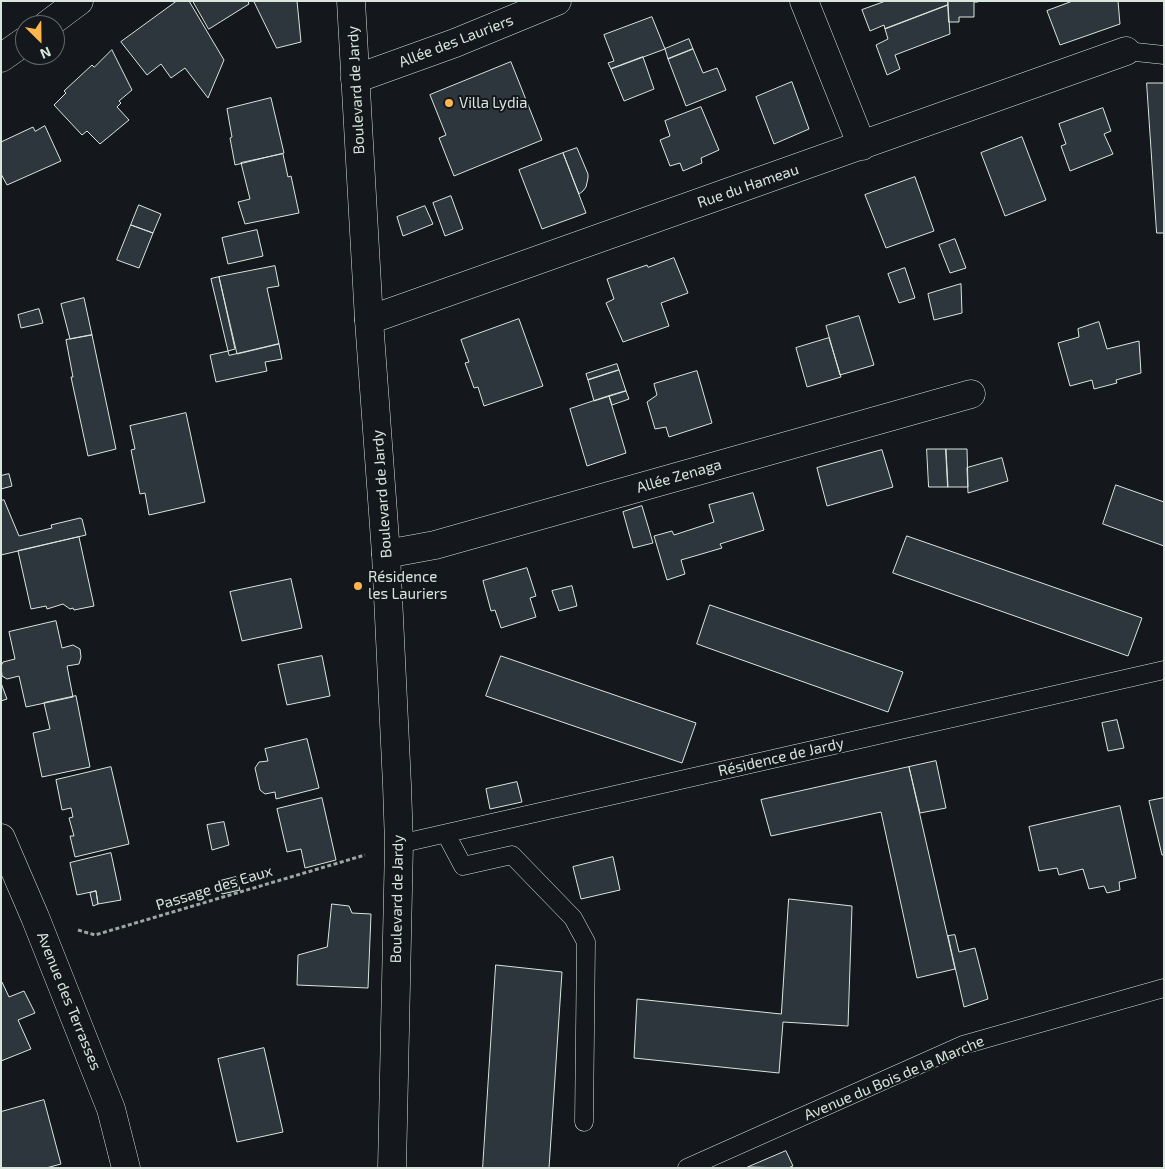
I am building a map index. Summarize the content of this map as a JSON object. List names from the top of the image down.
{
  "streets": {
    "street": [
      "Allée des Lauriers",
      "Boulevard de Jardy",
      "Rue du Hameau",
      "Allée Zenaga",
      "Avenue des Terrasses"
    ],
    "lane": ["Résidence de Jardy", "Avenue du Bois de la Marche"],
    "path": ["Passage des Eaux"]
  },
  "crossings": [
    ["Allée des Lauriers", "Boulevard de Jardy"],
    ["Boulevard de Jardy", "Rue du Hameau"],
    ["Boulevard de Jardy", "Allée Zenaga"],
    ["Boulevard de Jardy", "Résidence de Jardy"],
    ["Boulevard de Jardy", "Passage des Eaux"],
    ["Résidence de Jardy", "Passage des Eaux"],
    ["Passage des Eaux", "Avenue des Terrasses"]
  ],
  "places": ["Villa Lydia", "Résidence les Lauriers"],
  "north": "bottom right"
}
